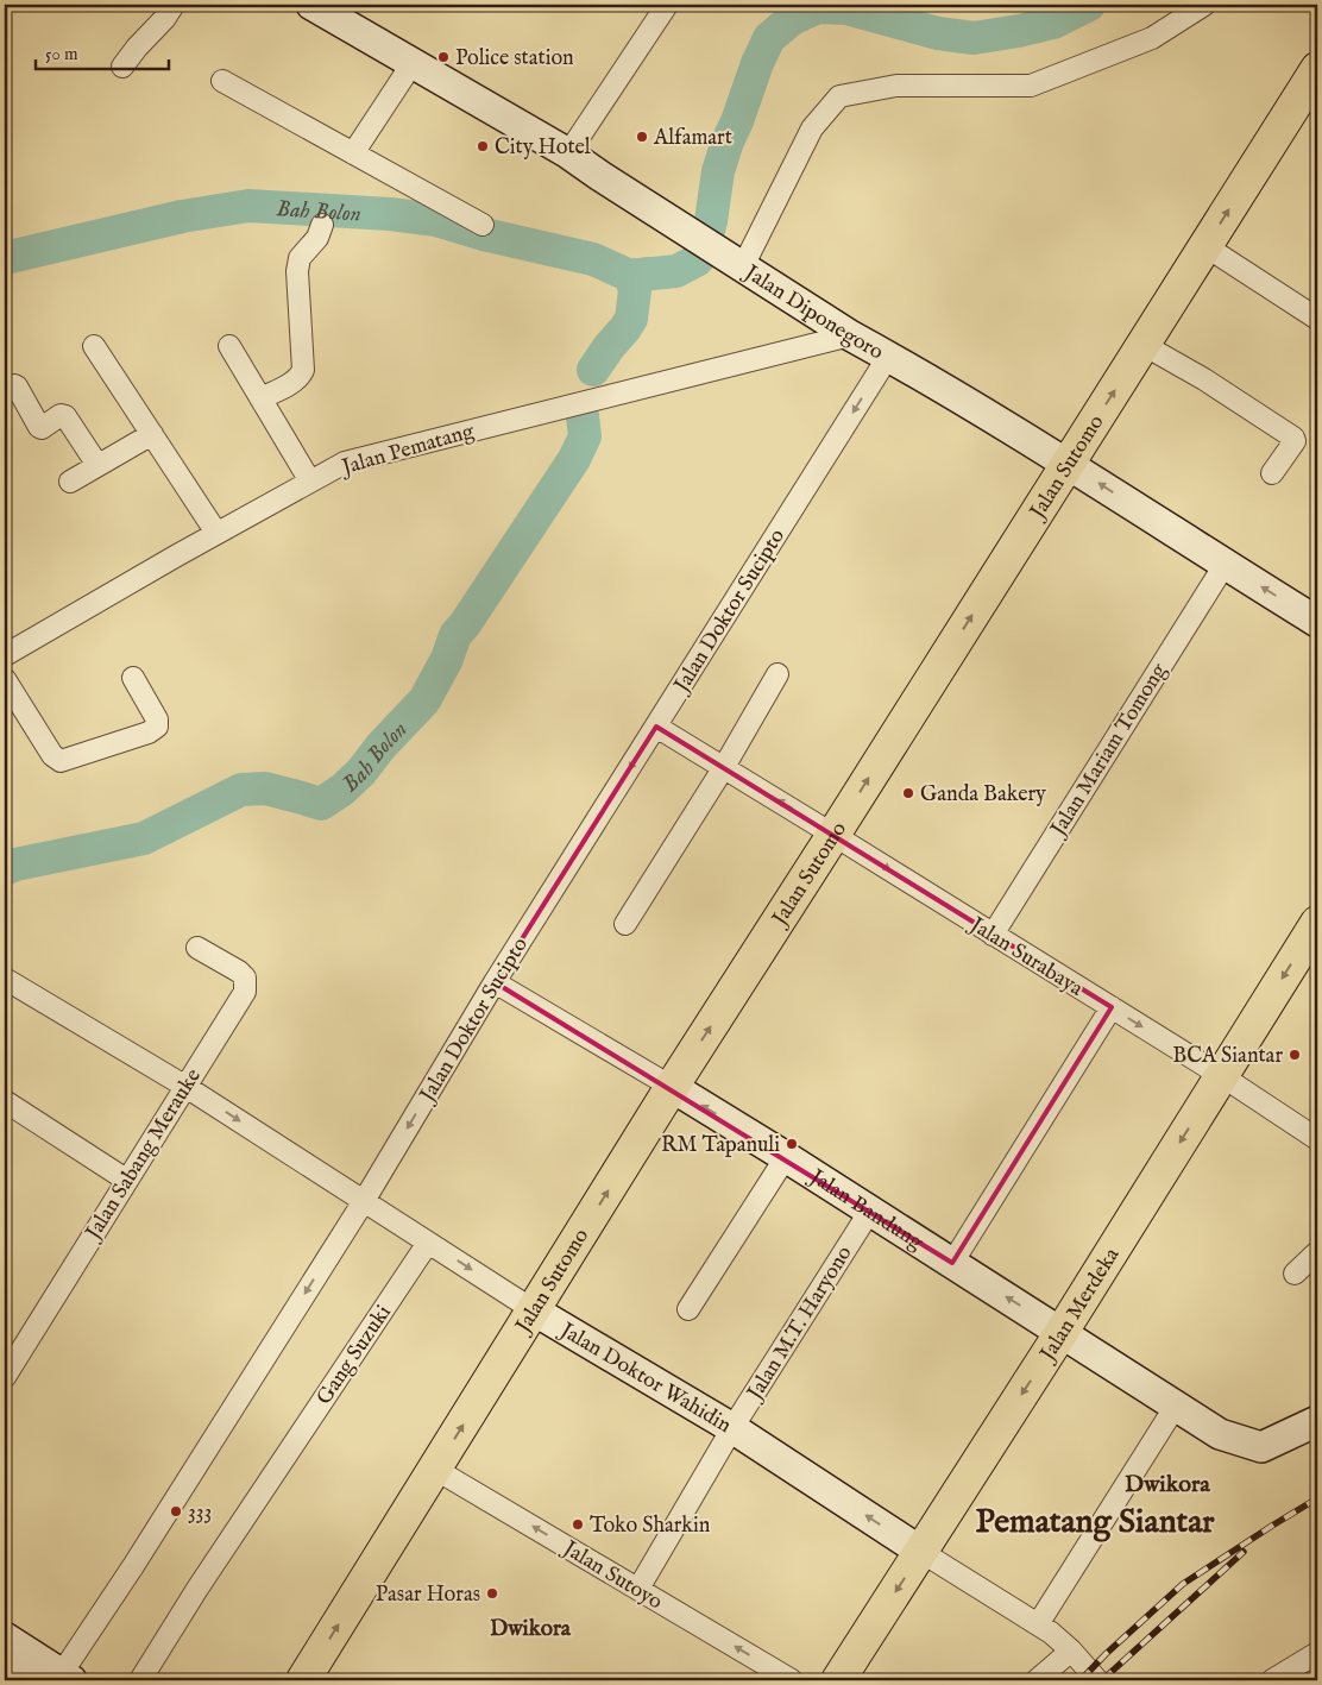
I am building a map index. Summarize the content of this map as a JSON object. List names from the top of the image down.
{
  "streets": {
    "main road": ["Jalan Sutomo", "Jalan Merdeka"],
    "street": [
      "Jalan Diponegoro",
      "Jalan Pematang",
      "Jalan Doktor Sucipto",
      "Jalan Mariam Tomong",
      "Jalan Surabaya",
      "Jalan Sabang Merauke",
      "Jalan Bandung",
      "Jalan M.T. Haryono",
      "Gang Suzuki",
      "Jalan Doktor Wahidin",
      "Jalan Sutoyo"
    ]
  },
  "crossings": [
    ["Jalan Diponegoro", "Jalan Pematang"],
    ["Jalan Diponegoro", "Jalan Sutomo"],
    ["Jalan Diponegoro", "Jalan Doktor Sucipto"],
    ["Jalan Diponegoro", "Jalan Mariam Tomong"],
    ["Jalan Sutomo", "Jalan Surabaya"],
    ["Jalan Sutomo", "Jalan Bandung"],
    ["Jalan Sutomo", "Jalan Doktor Wahidin"],
    ["Jalan Sutomo", "Jalan Sutoyo"],
    ["Jalan Doktor Sucipto", "Jalan Surabaya"],
    ["Jalan Doktor Sucipto", "Jalan Doktor Wahidin"],
    ["Jalan Mariam Tomong", "Jalan Surabaya"],
    ["Jalan Surabaya", "Jalan Merdeka"],
    ["Jalan Sabang Merauke", "Jalan Doktor Wahidin"],
    ["Jalan Bandung", "Jalan Merdeka"],
    ["Jalan Bandung", "Jalan M.T. Haryono"],
    ["Jalan Merdeka", "Jalan Doktor Wahidin"],
    ["Jalan M.T. Haryono", "Jalan Doktor Wahidin"],
    ["Jalan M.T. Haryono", "Jalan Sutoyo"],
    ["Gang Suzuki", "Jalan Doktor Wahidin"]
  ],
  "one_way": [
    "Jalan Sutomo",
    "Jalan Doktor Sucipto",
    "Jalan Merdeka",
    "Jalan Sutoyo"
  ],
  "districts": ["Dwikora", "Pematang Siantar", "Dwikora"],
  "water": ["Bah Bolon"],
  "places": [
    "Police station",
    "Alfamart",
    "City Hotel",
    "Ganda Bakery",
    "BCA Siantar",
    "RM Tapanuli",
    "333",
    "Toko Sharkin",
    "Pasar Horas"
  ],
  "scale_bar": "50 m"
}
